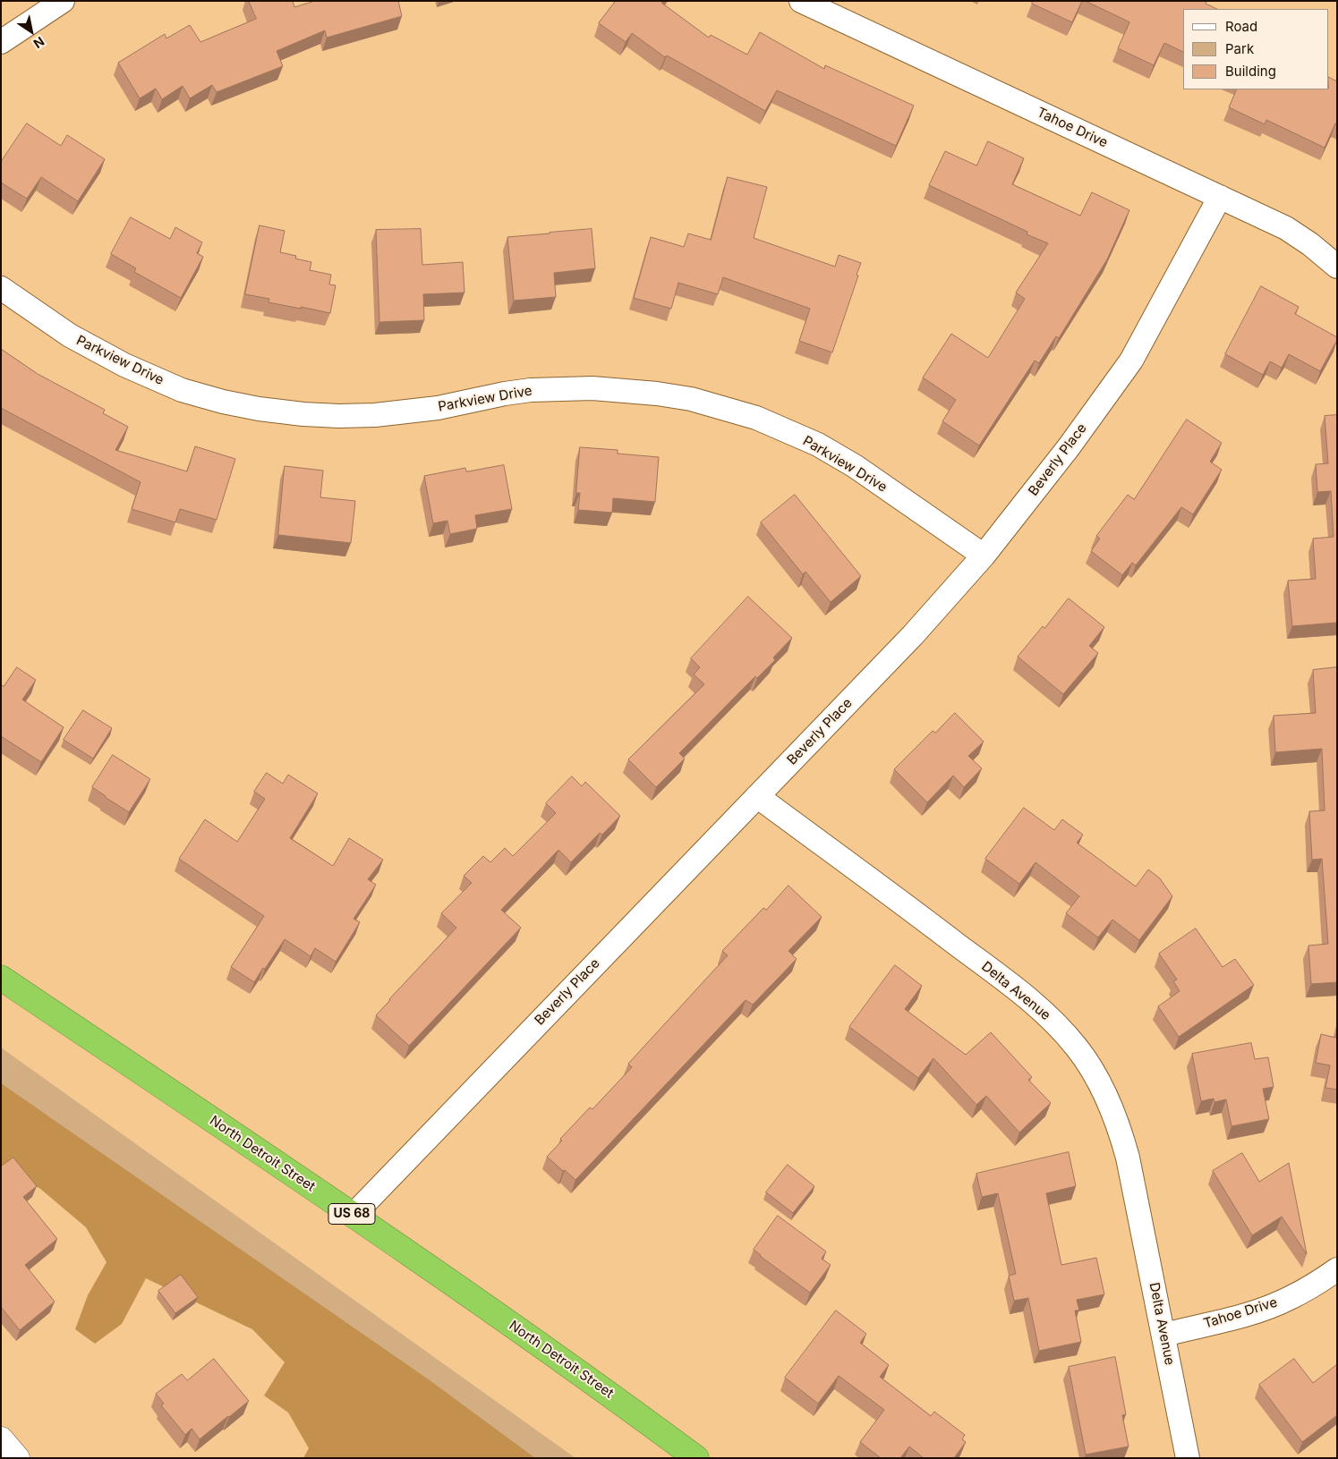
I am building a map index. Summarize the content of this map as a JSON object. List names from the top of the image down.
{
  "streets": {
    "highway": ["North Detroit Street", "US 68"],
    "street": [
      "Tahoe Drive",
      "Parkview Drive",
      "Beverly Place",
      "Delta Avenue"
    ]
  },
  "crossings": [
    ["Tahoe Drive", "Beverly Place"],
    ["Tahoe Drive", "Delta Avenue"],
    ["Parkview Drive", "Beverly Place"],
    ["Beverly Place", "Delta Avenue"],
    ["Beverly Place", "North Detroit Street"]
  ],
  "legend": ["Road", "Park", "Building"],
  "north": "bottom right"
}
